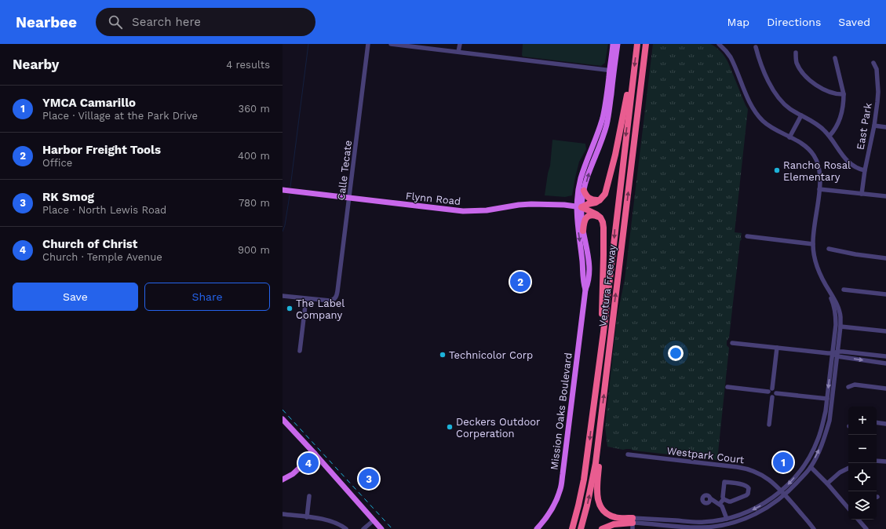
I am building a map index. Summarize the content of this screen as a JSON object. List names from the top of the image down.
{
  "streets": {
    "highway": ["Ventura Freeway"],
    "main road": ["Flynn Road", "Mission Oaks Boulevard"],
    "street": ["East Park", "Calle Tecate", "Westpark Court"]
  },
  "crossings": [
    ["Calle Tecate", "Flynn Road"],
    ["Flynn Road", "Mission Oaks Boulevard"]
  ],
  "places": [
    "Rancho Rosal Elementary",
    "The Label Company",
    "Technicolor Corp",
    "Deckers Outdoor Corperation"
  ],
  "page": {
    "header": "Nearbee",
    "search": "Search here",
    "nav": ["Map", "Directions", "Saved"],
    "heading": ["Nearby", "4 results"],
    "list": [
      {
        "mark": "1",
        "name": "YMCA Camarillo",
        "note": "Place · Village at the Park Drive",
        "value": "360 m"
      },
      {
        "mark": "2",
        "name": "Harbor Freight Tools",
        "note": "Office",
        "value": "400 m"
      },
      {
        "mark": "3",
        "name": "RK Smog",
        "note": "Place · North Lewis Road",
        "value": "780 m"
      },
      {
        "mark": "4",
        "name": "Church of Christ",
        "note": "Church · Temple Avenue",
        "value": "900 m"
      }
    ],
    "pins": [
      "2",
      "1",
      "4",
      "3"
    ],
    "buttons": ["Save", "Share"],
    "map_buttons": ["+", "−"]
  }
}
